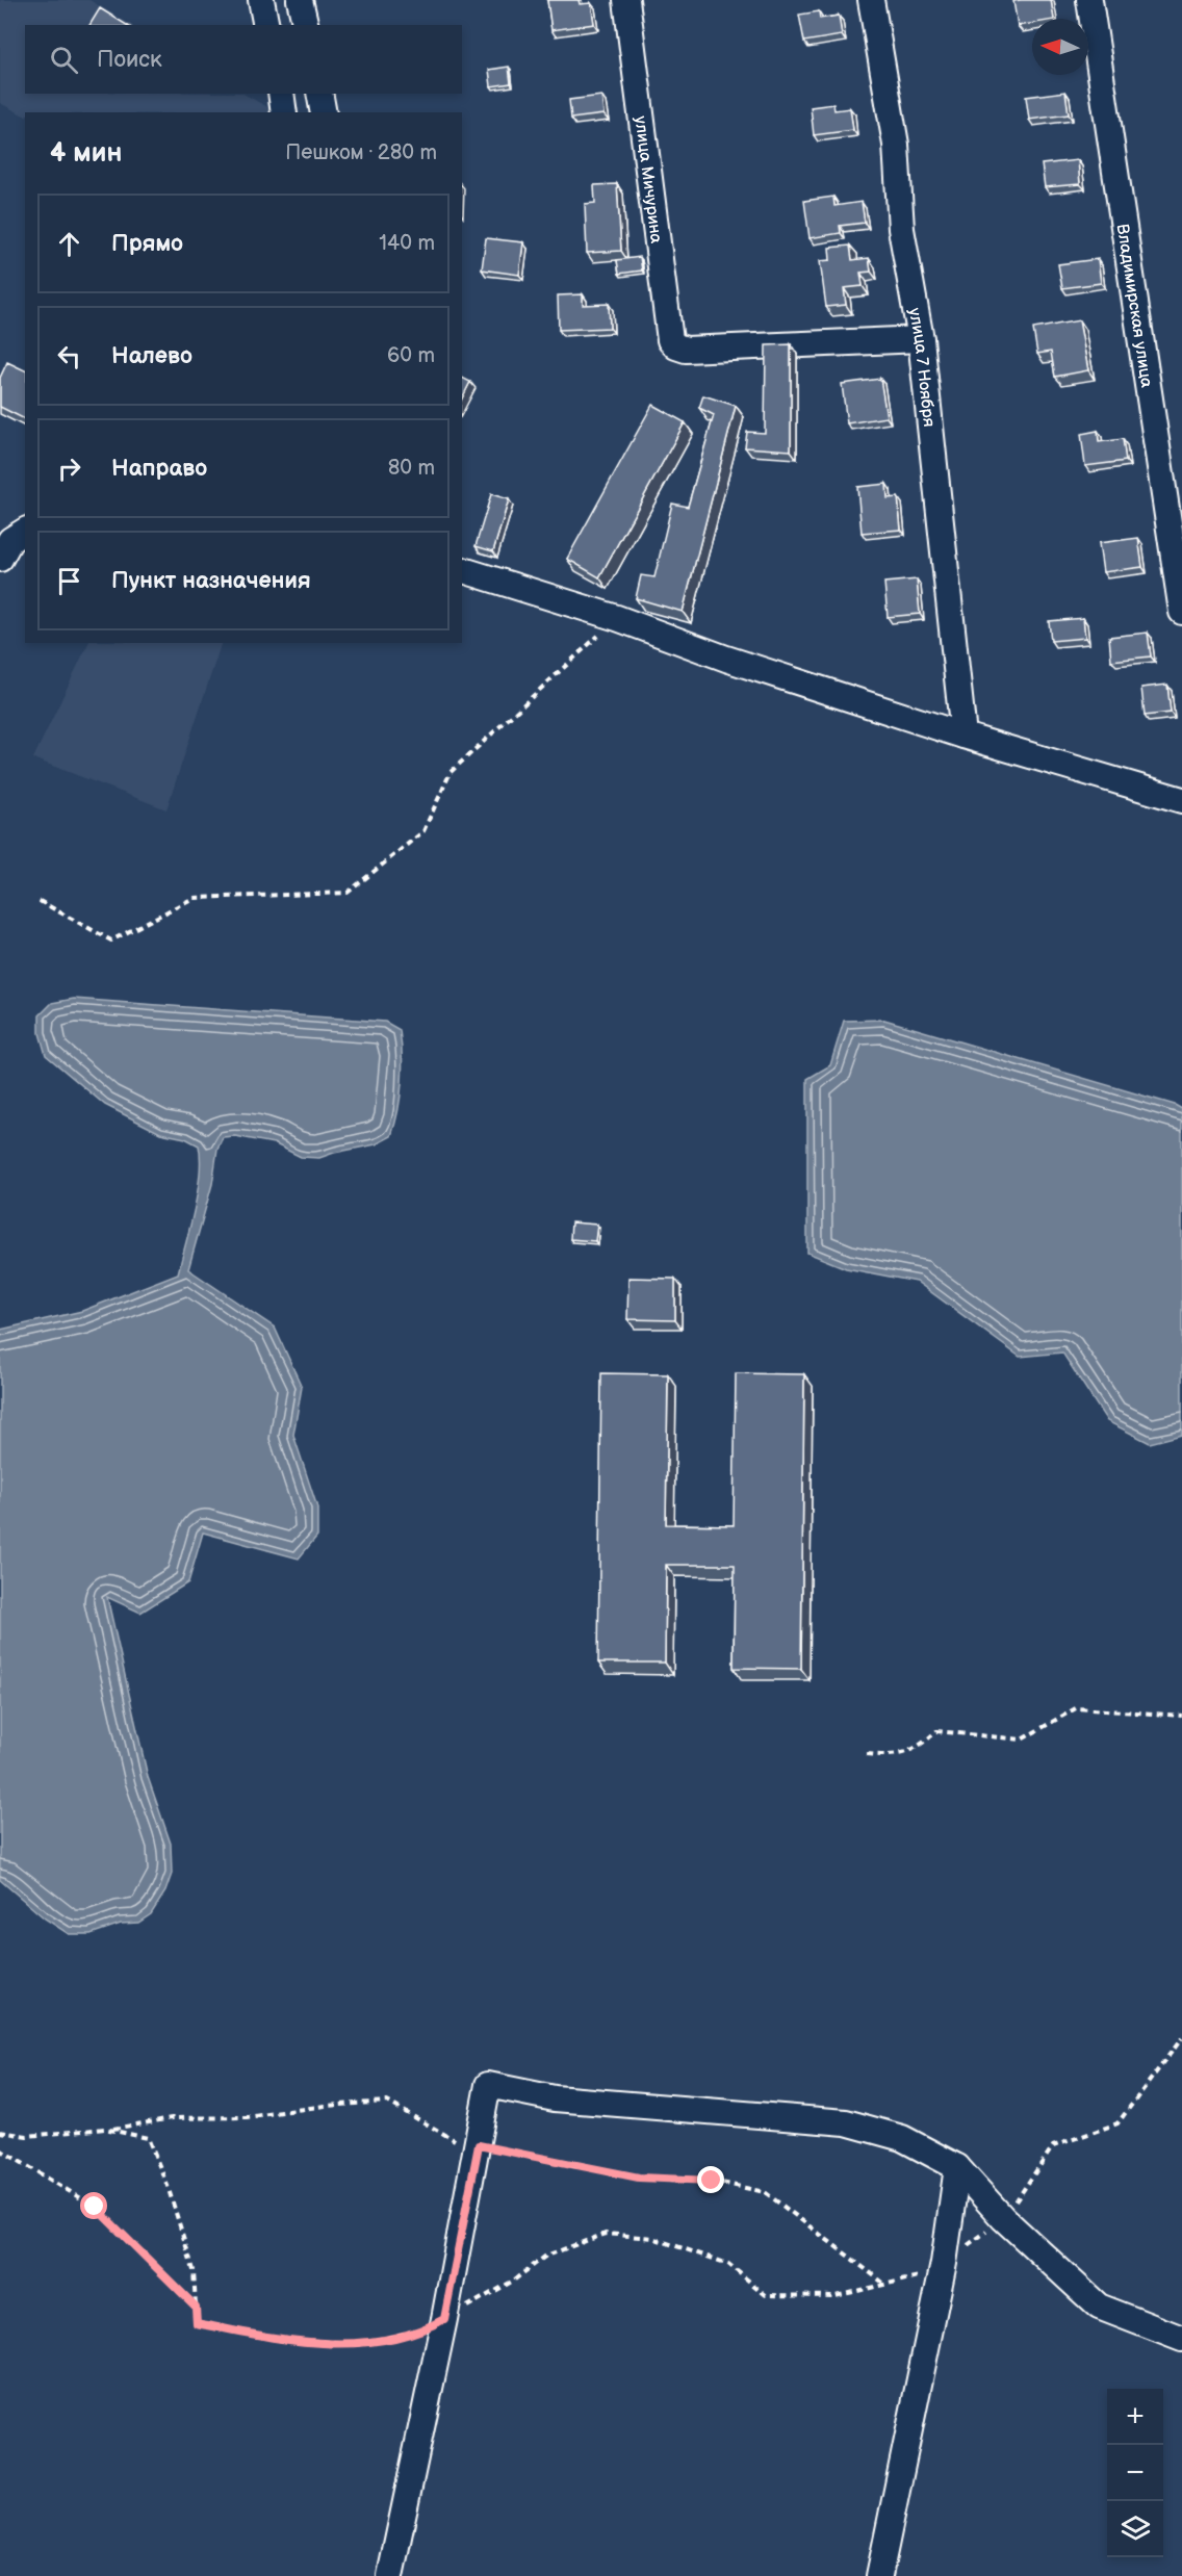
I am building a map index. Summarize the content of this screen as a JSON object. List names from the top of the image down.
{
  "streets": {
    "street": ["улица Мичурина", "Владимирская улица", "улица 7 Ноября"]
  },
  "crossings": [
    ["улица Мичурина", "улица 7 Ноября"]
  ],
  "north": "left",
  "page": {
    "search": "Поиск",
    "heading": ["4 мин", "Пешком · 280 m"],
    "list": [
      ["Прямо", "140 m"],
      ["Налево", "60 m"],
      ["Направо", "80 m"],
      "Пункт назначения"
    ],
    "map_buttons": ["+", "−"]
  }
}
